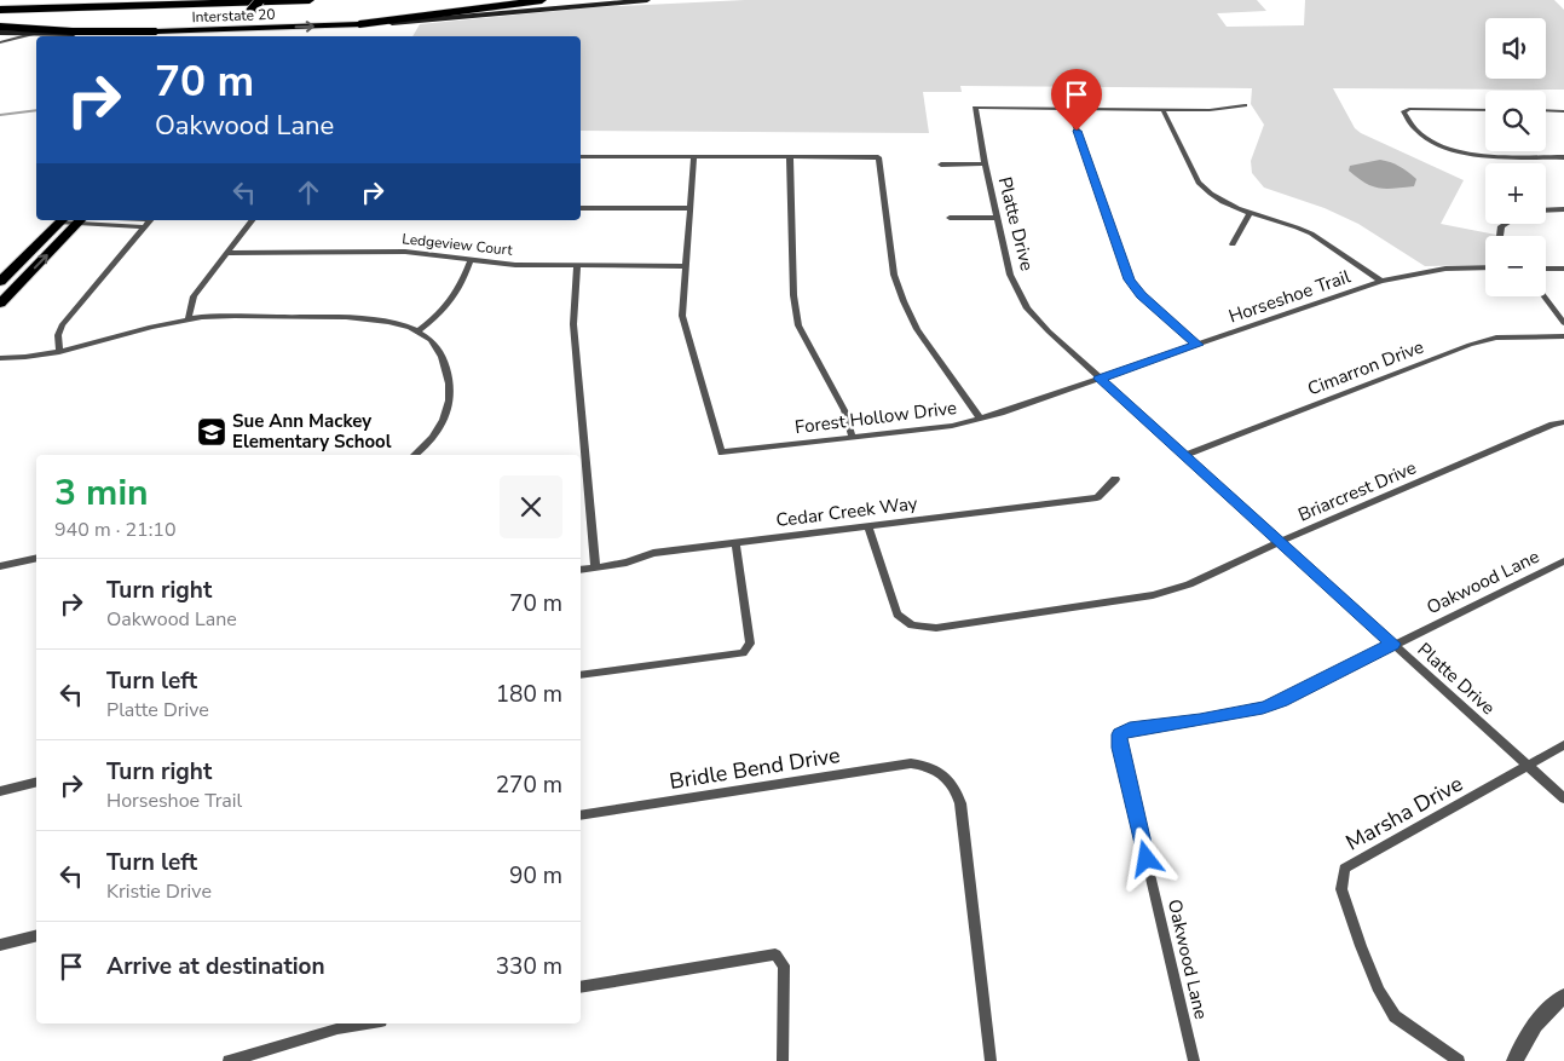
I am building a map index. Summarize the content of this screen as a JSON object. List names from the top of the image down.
{
  "streets": {
    "main road": ["Interstate 20"],
    "street": [
      "Platte Drive",
      "Ledgeview Court",
      "Horseshoe Trail",
      "Cimarron Drive",
      "Forest Hollow Drive",
      "Briarcrest Drive",
      "Cedar Creek Way",
      "Oakwood Lane",
      "Bridle Bend Drive",
      "Marsha Drive"
    ]
  },
  "crossings": [
    ["Platte Drive", "Horseshoe Trail"],
    ["Platte Drive", "Cimarron Drive"],
    ["Platte Drive", "Forest Hollow Drive"],
    ["Platte Drive", "Briarcrest Drive"],
    ["Platte Drive", "Oakwood Lane"],
    ["Platte Drive", "Marsha Drive"],
    ["Ledgeview Court", "Forest Hollow Drive"],
    ["Horseshoe Trail", "Forest Hollow Drive"],
    ["Briarcrest Drive", "Cedar Creek Way"]
  ],
  "places": {
    "school or university": ["Sue Ann Mackey Elementary School"]
  },
  "page": {
    "map_buttons": ["+", "−"],
    "turn": ["70 m", "Oakwood Lane"],
    "heading": ["3 min", "940 m · 21:10"],
    "list": [
      {
        "name": "Turn right",
        "note": "Oakwood Lane",
        "value": "70 m"
      },
      {
        "name": "Turn left",
        "note": "Platte Drive",
        "value": "180 m"
      },
      {
        "name": "Turn right",
        "note": "Horseshoe Trail",
        "value": "270 m"
      },
      {
        "name": "Turn left",
        "note": "Kristie Drive",
        "value": "90 m"
      },
      {
        "name": "Arrive at destination",
        "value": "330 m"
      }
    ]
  }
}
